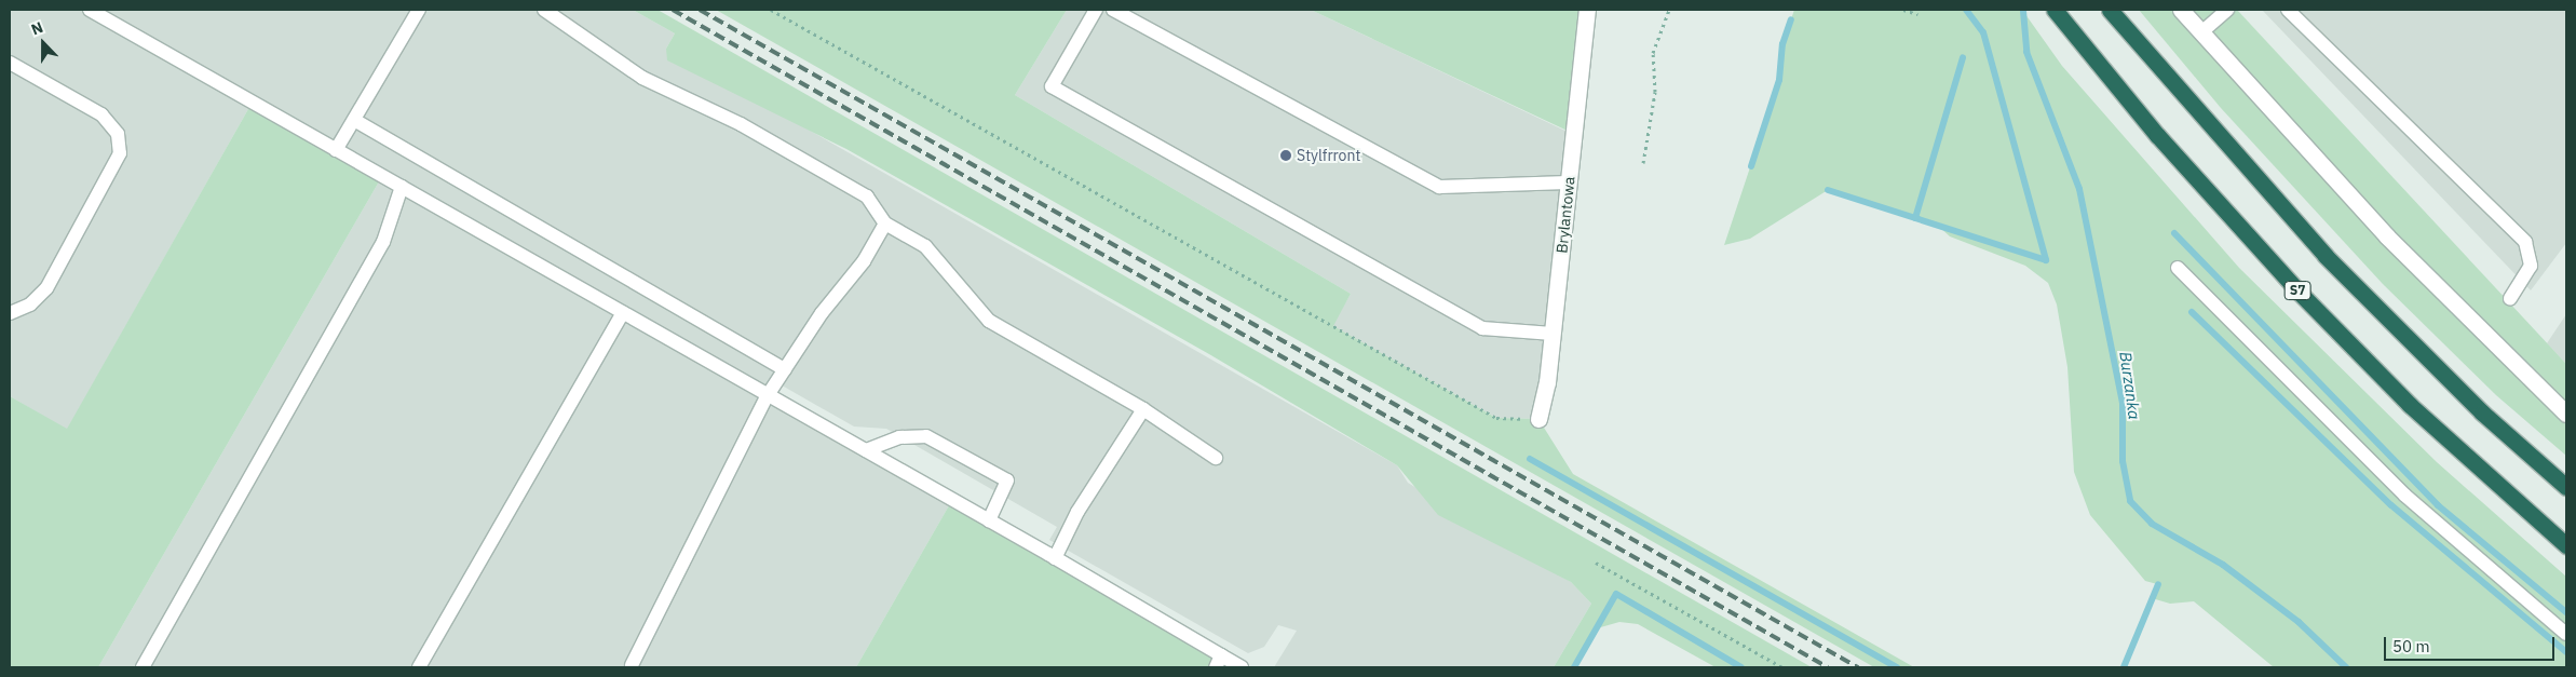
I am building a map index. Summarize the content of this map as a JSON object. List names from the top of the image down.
{
  "streets": {
    "highway": ["S7"],
    "street": ["Brylantowa"]
  },
  "water": ["Burzanka"],
  "places": ["Stylfrront"],
  "scale_bar": "50 m",
  "north": "top"
}
